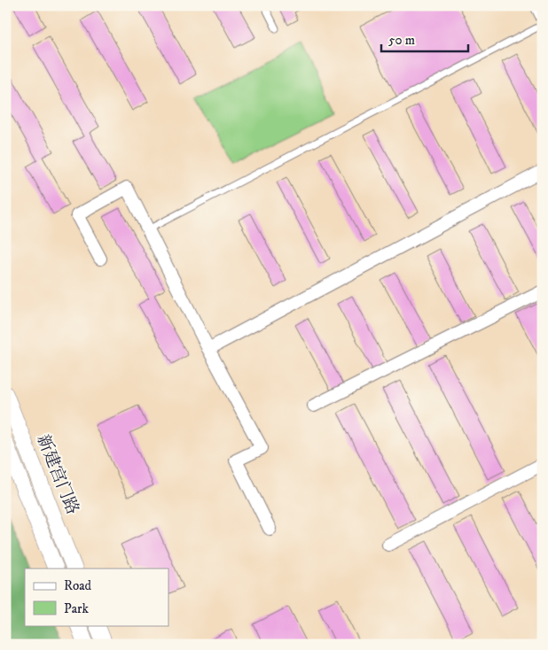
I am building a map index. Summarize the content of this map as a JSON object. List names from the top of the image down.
{
  "streets": {
    "street": ["新建宫门路"]
  },
  "legend": ["Road", "Park"],
  "scale_bar": "50 m"
}
